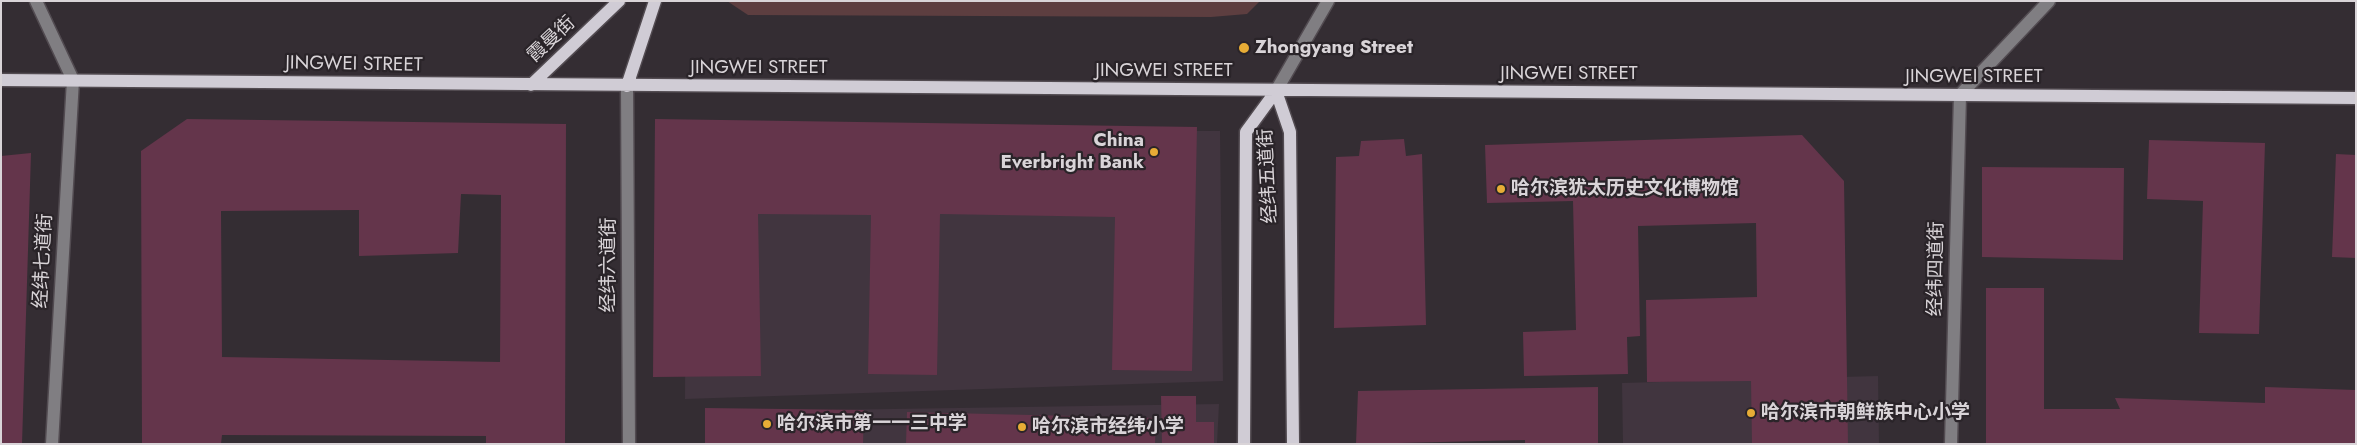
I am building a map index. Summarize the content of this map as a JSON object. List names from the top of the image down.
{
  "streets": {
    "main road": ["霞曼街", "JINGWEI STREET", "经纬五道街"],
    "street": ["经纬七道街", "经纬六道街", "经纬四道街"]
  },
  "crossings": [
    ["霞曼街", "JINGWEI STREET"],
    ["JINGWEI STREET", "经纬五道街"],
    ["JINGWEI STREET", "经纬七道街"],
    ["JINGWEI STREET", "经纬六道街"],
    ["JINGWEI STREET", "经纬四道街"]
  ],
  "places": [
    "Zhongyang Street",
    "China Everbright Bank",
    "哈尔滨犹太历史文化博物馆",
    "哈尔滨市朝鲜族中心小学",
    "哈尔滨市第一一三中学",
    "哈尔滨市经纬小学"
  ]
}
